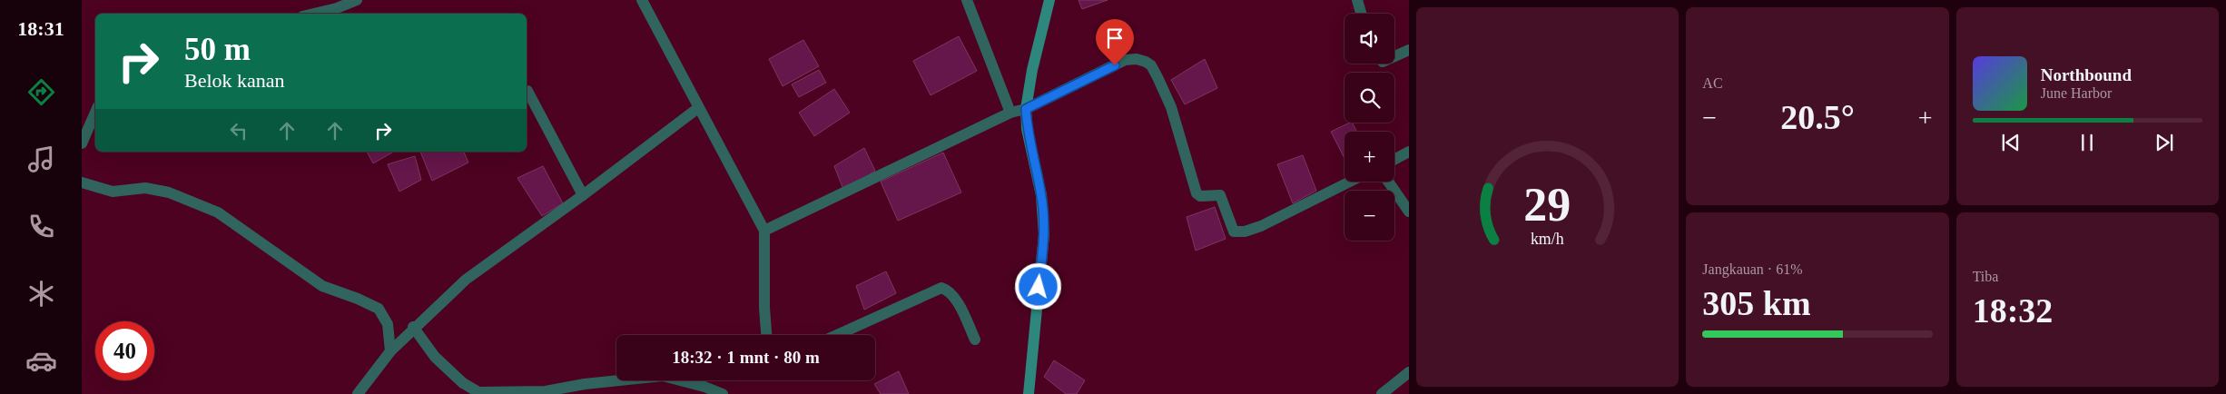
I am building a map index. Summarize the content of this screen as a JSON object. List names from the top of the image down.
{
  "page": {
    "tabs": "18:31",
    "tile": [
      "AC",
      ["Jangkauan · 61%", "305 km"],
      ["Tiba", "18:32"]
    ],
    "map_buttons": ["+", "−"],
    "turn": ["50 m", "Belok kanan"],
    "song": ["Northbound", "June Harbor"],
    "heat": ["−", "20.5°", "+"],
    "limit": "40",
    "trip": "18:32 · 1 mnt · 80 m",
    "gauge": ["29", "km/h"]
  }
}
